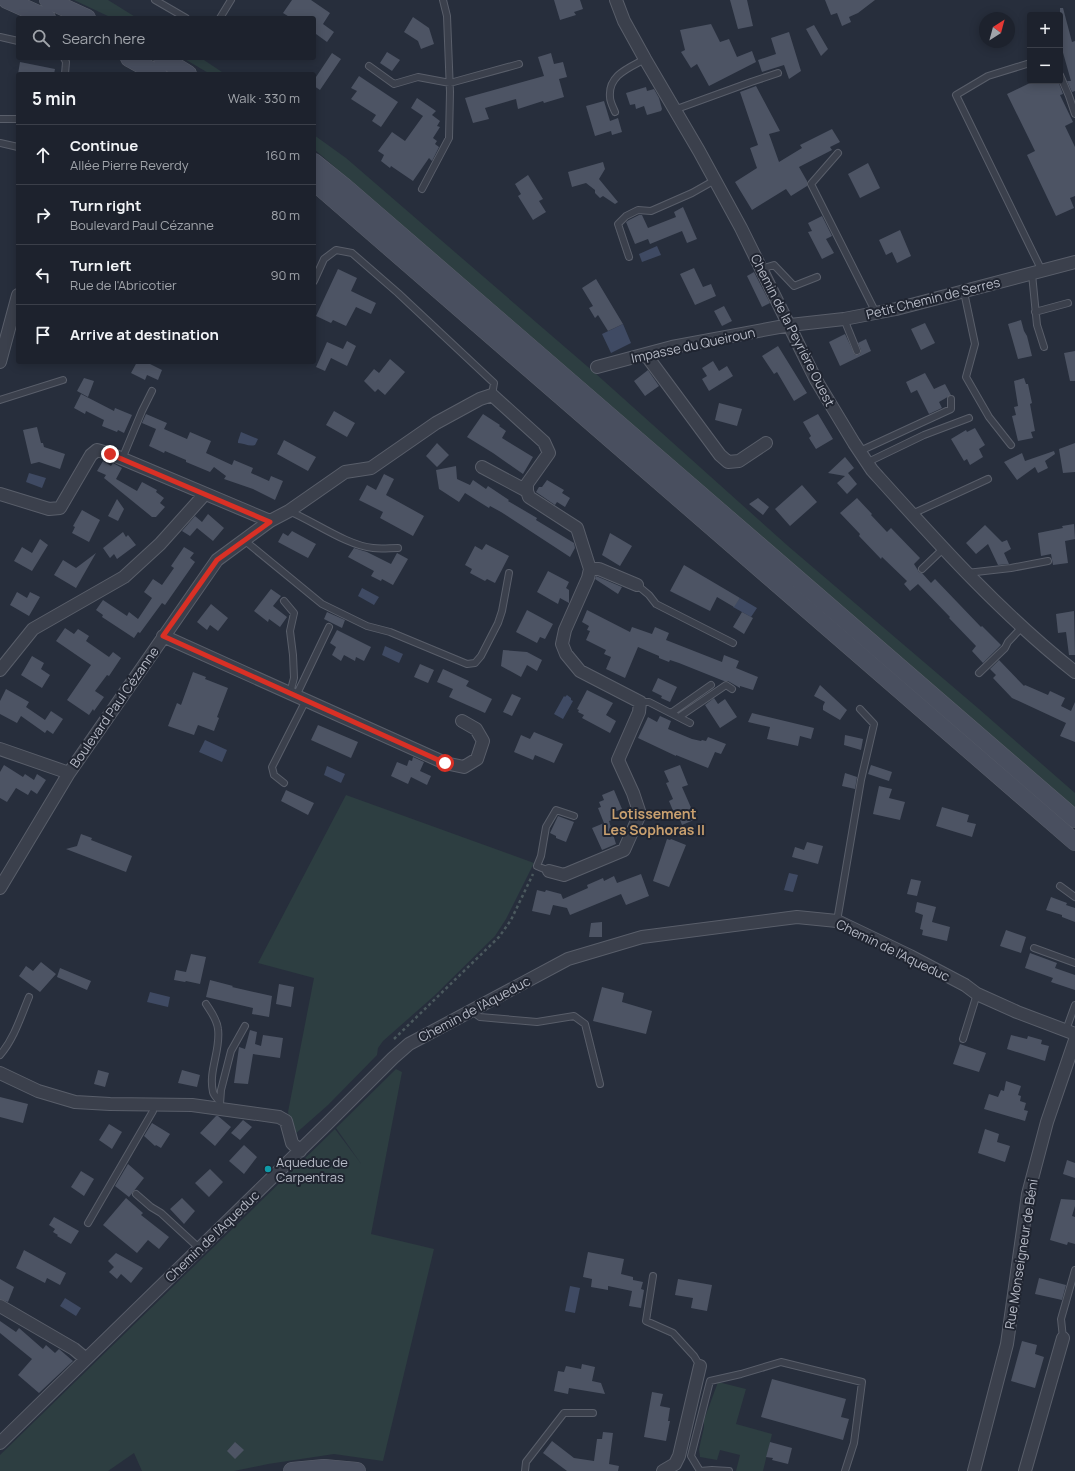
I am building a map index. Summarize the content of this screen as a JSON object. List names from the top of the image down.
{
  "streets": {
    "street": [
      "Petit Chemin de Serres",
      "Chemin de la Peyrière Ouest",
      "Impasse du Queiroun",
      "Boulevard Paul Cézanne",
      "Chemin de l'Aqueduc",
      "Rue Monseigneur de Béni"
    ]
  },
  "crossings": [
    ["Petit Chemin de Serres", "Chemin de la Peyrière Ouest"],
    ["Petit Chemin de Serres", "Impasse du Queiroun"],
    ["Chemin de la Peyrière Ouest", "Impasse du Queiroun"]
  ],
  "districts": ["Lotissement Les Sophoras II"],
  "places": ["Aqueduc de Carpentras"],
  "north": "top right",
  "page": {
    "map_buttons": ["+", "−"],
    "search": "Search here",
    "heading": ["5 min", "Walk · 330 m"],
    "list": [
      ["Continue", "Allée Pierre Reverdy", "160 m"],
      ["Turn right", "Boulevard Paul Cézanne", "80 m"],
      ["Turn left", "Rue de l'Abricotier", "90 m"],
      "Arrive at destination"
    ]
  }
}
